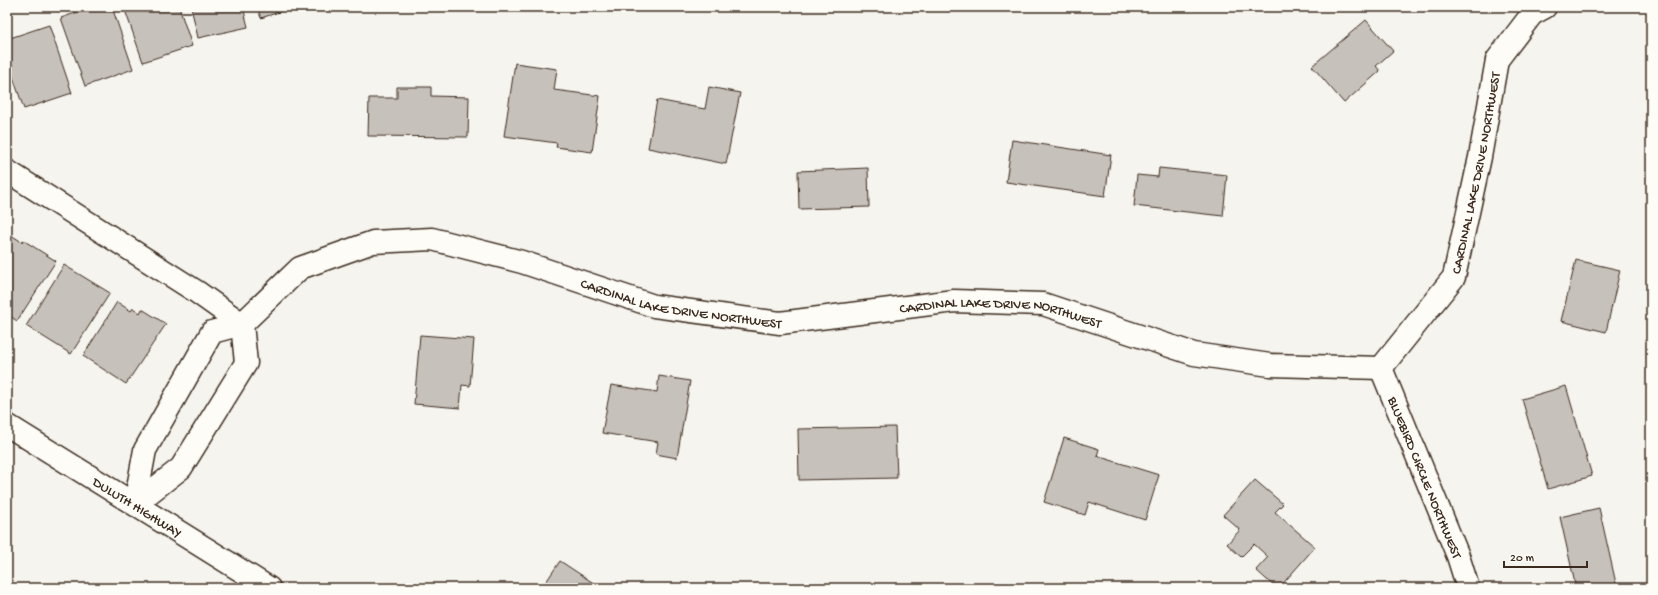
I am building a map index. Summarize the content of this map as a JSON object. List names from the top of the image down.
{
  "streets": {
    "street": ["CARDINAL LAKE DRIVE NORTHWEST", "BLUEBIRD CIRCLE NORTHWEST", "DULUTH HIGHWAY"]
  },
  "crossings": [
    ["CARDINAL LAKE DRIVE NORTHWEST", "BLUEBIRD CIRCLE NORTHWEST"],
    ["CARDINAL LAKE DRIVE NORTHWEST", "DULUTH HIGHWAY"]
  ],
  "scale_bar": "20 m"
}
